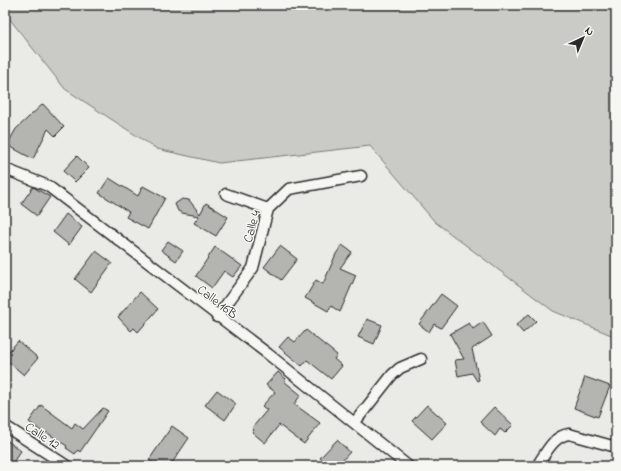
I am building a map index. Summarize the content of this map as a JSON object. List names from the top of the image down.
{
  "streets": {
    "street": ["Calle 4", "Calle 16B", "Calle 12"]
  },
  "crossings": [
    ["Calle 4", "Calle 16B"]
  ],
  "north": "top right"
}
